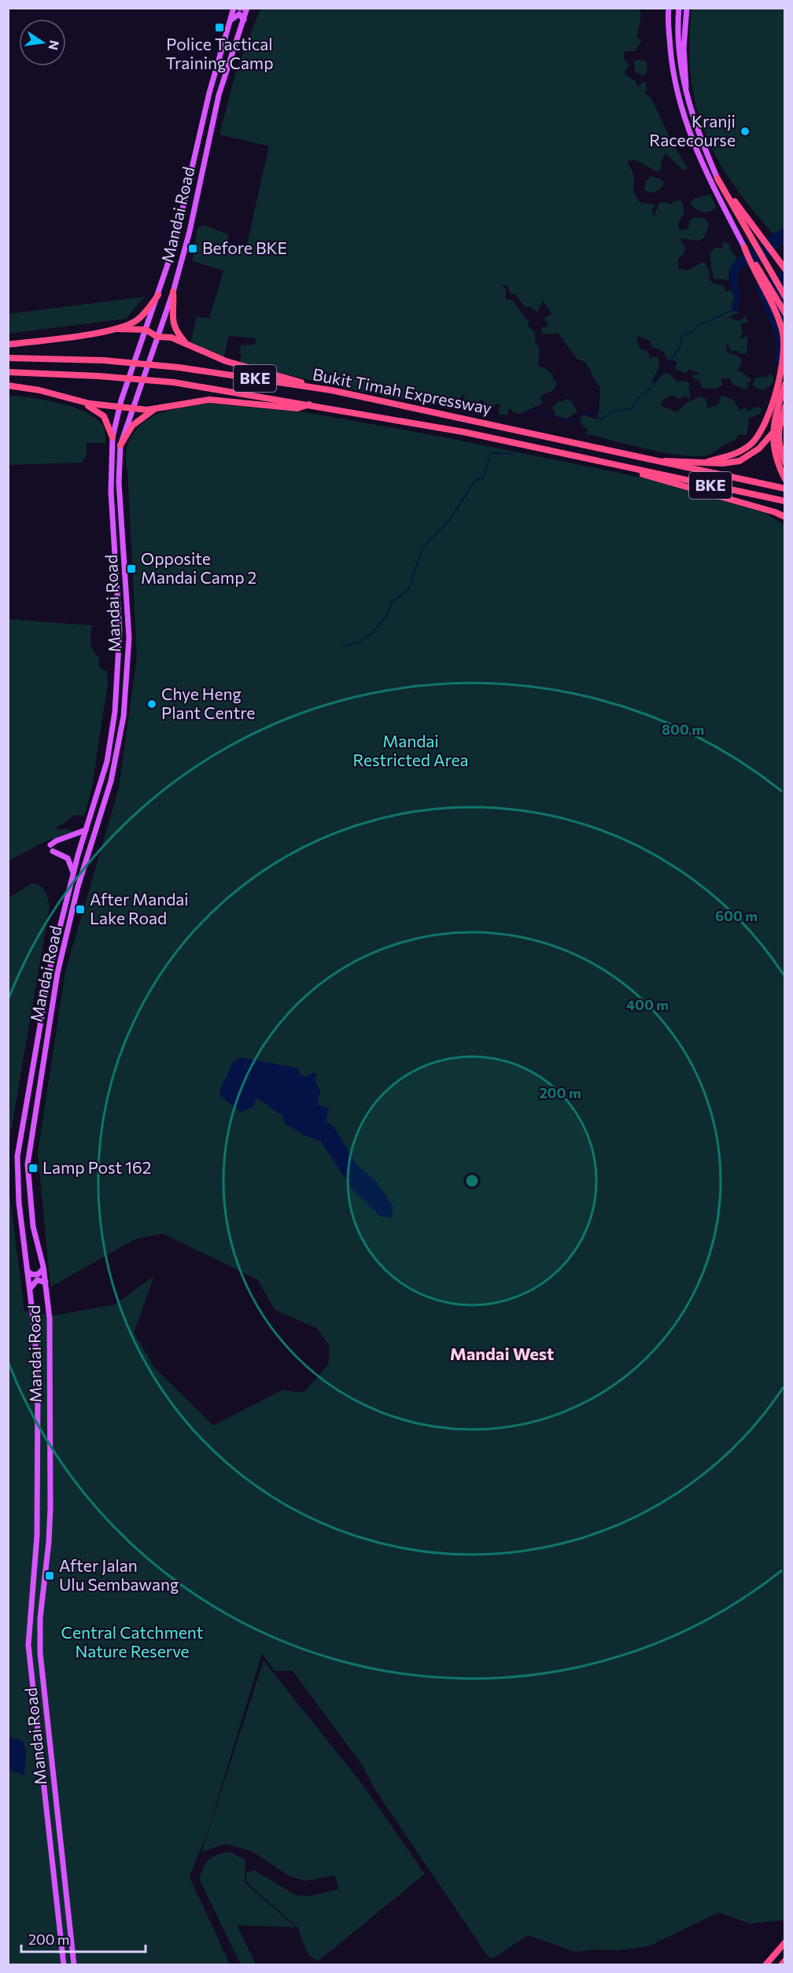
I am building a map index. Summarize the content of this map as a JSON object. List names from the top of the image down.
{
  "streets": {
    "highway": ["BKE", "Bukit Timah Expressway"],
    "main road": ["Mandai Road"]
  },
  "districts": ["Mandai West"],
  "parks": ["Mandai Restricted Area", "Central Catchment Nature Reserve"],
  "places": {
    "transit": [
      "Police Tactical Training Camp",
      "Before BKE",
      "Opposite Mandai Camp 2",
      "After Mandai Lake Road",
      "Lamp Post 162",
      "After Jalan Ulu Sembawang"
    ],
    "other": ["Kranji Racecourse", "Chye Heng Plant Centre"]
  },
  "scale_bar": "200 m",
  "north": "right",
  "rings": [
    "800 m",
    "600 m",
    "400 m",
    "200 m"
  ]
}
